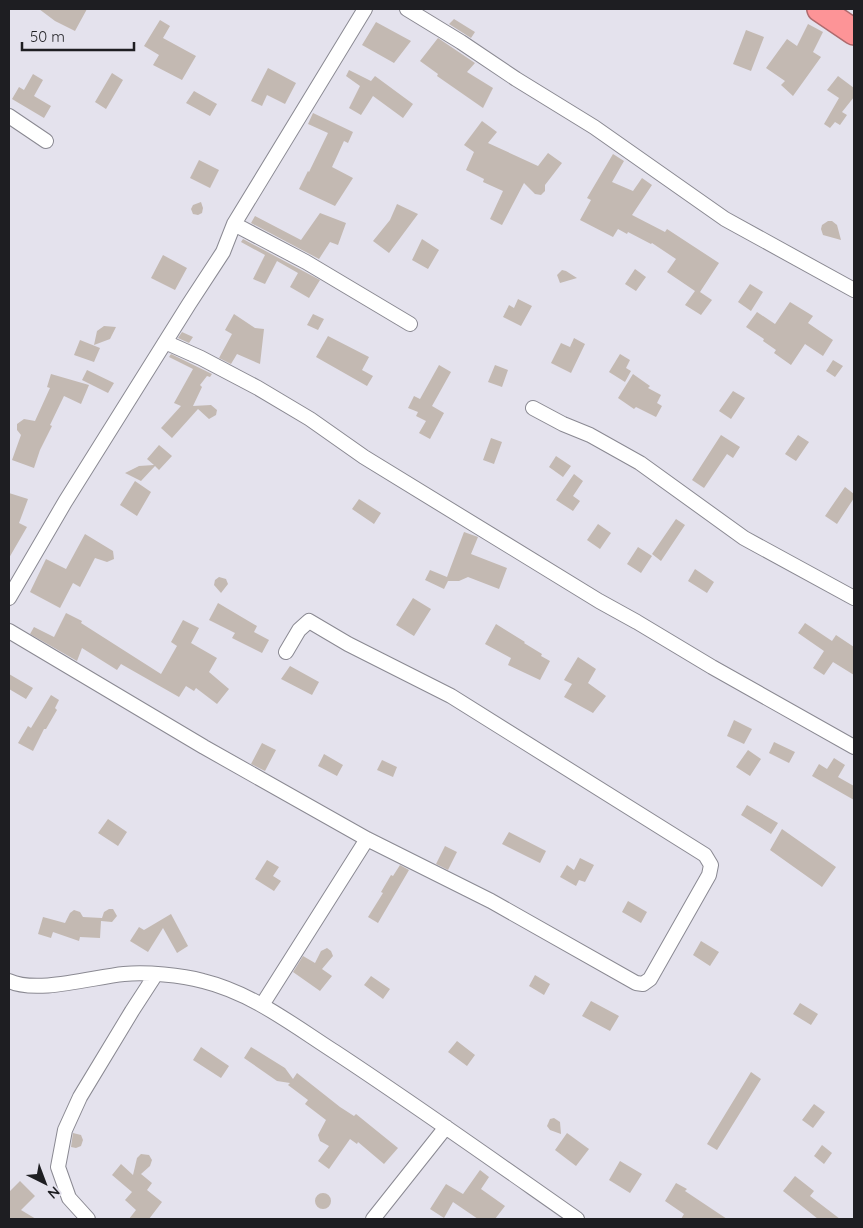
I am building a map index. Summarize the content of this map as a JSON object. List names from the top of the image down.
{
  "scale_bar": "50 m",
  "north": "bottom right"
}
